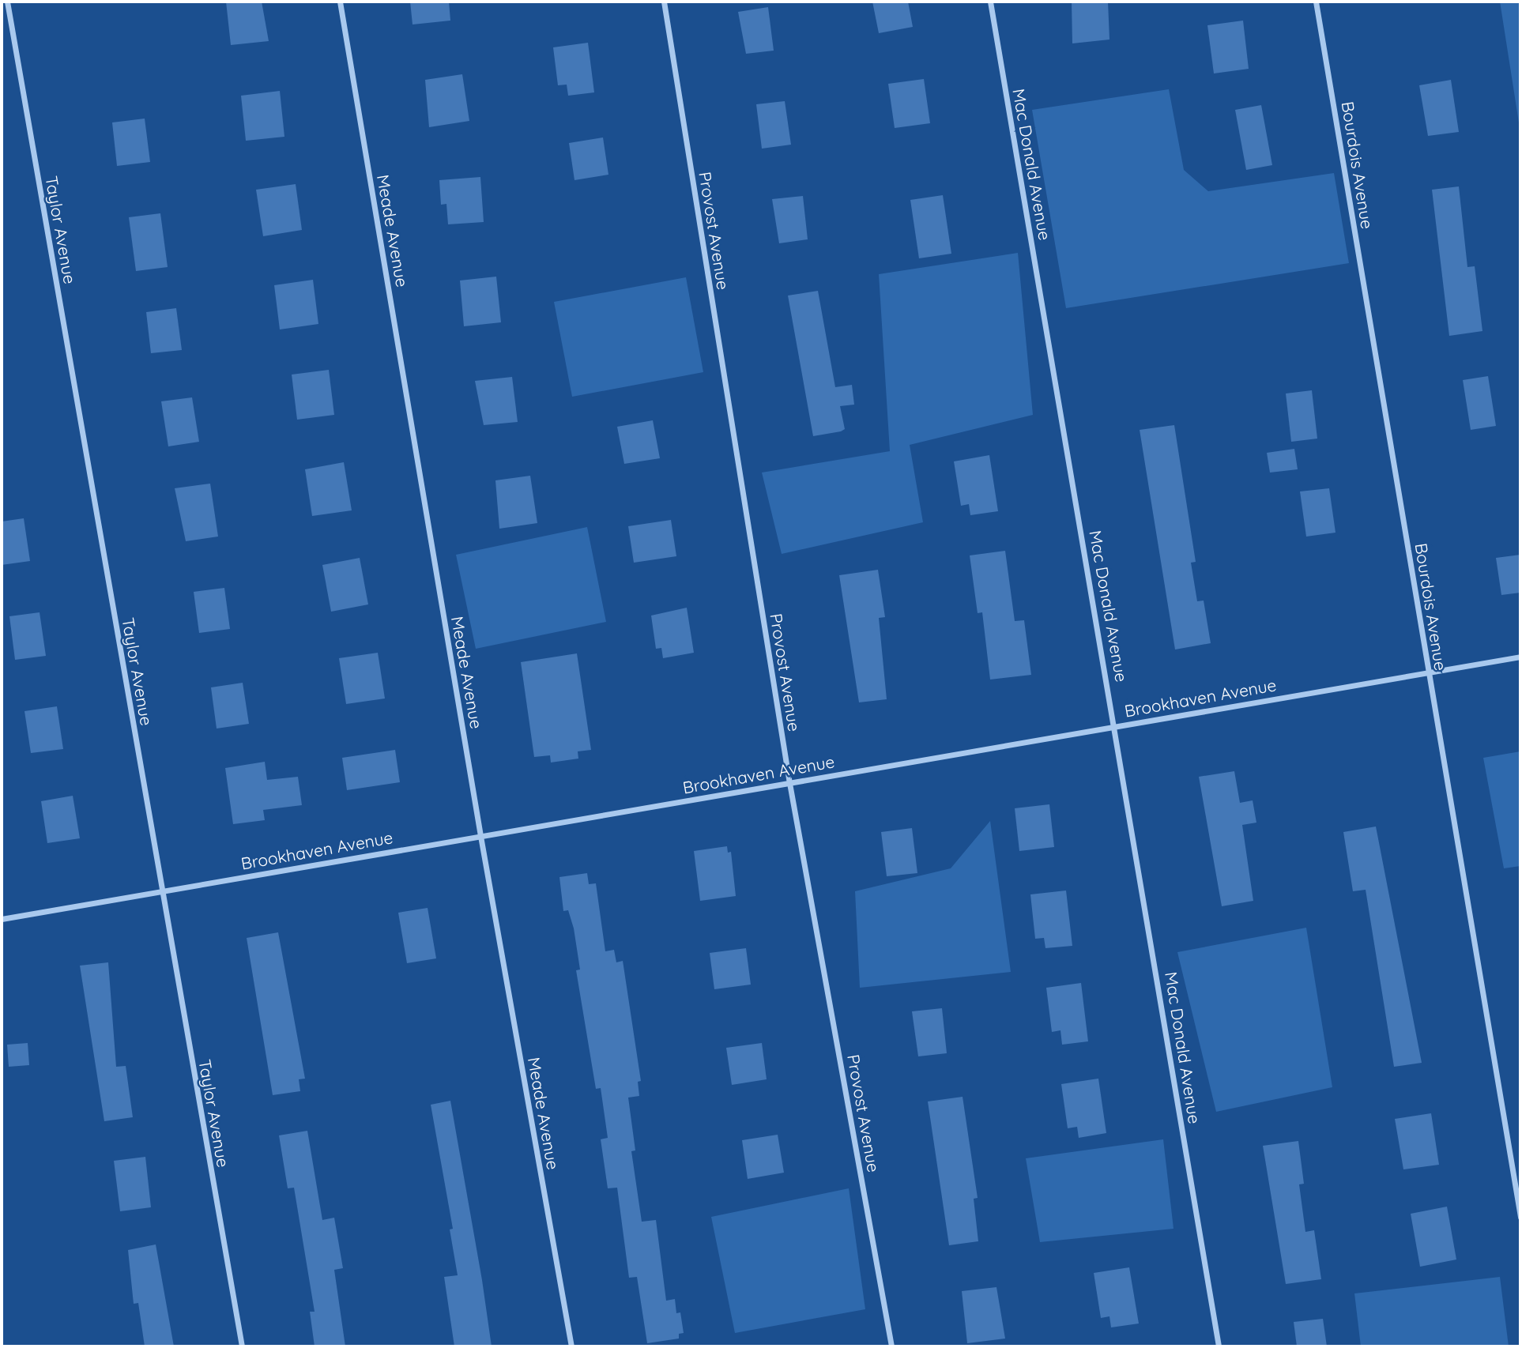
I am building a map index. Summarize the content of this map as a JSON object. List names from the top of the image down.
{
  "streets": {
    "street": [
      "Mac Donald Avenue",
      "Bourdois Avenue",
      "Taylor Avenue",
      "Meade Avenue",
      "Provost Avenue",
      "Brookhaven Avenue"
    ]
  },
  "crossings": [
    ["Mac Donald Avenue", "Brookhaven Avenue"],
    ["Bourdois Avenue", "Brookhaven Avenue"],
    ["Taylor Avenue", "Brookhaven Avenue"],
    ["Meade Avenue", "Brookhaven Avenue"],
    ["Provost Avenue", "Brookhaven Avenue"]
  ]
}
